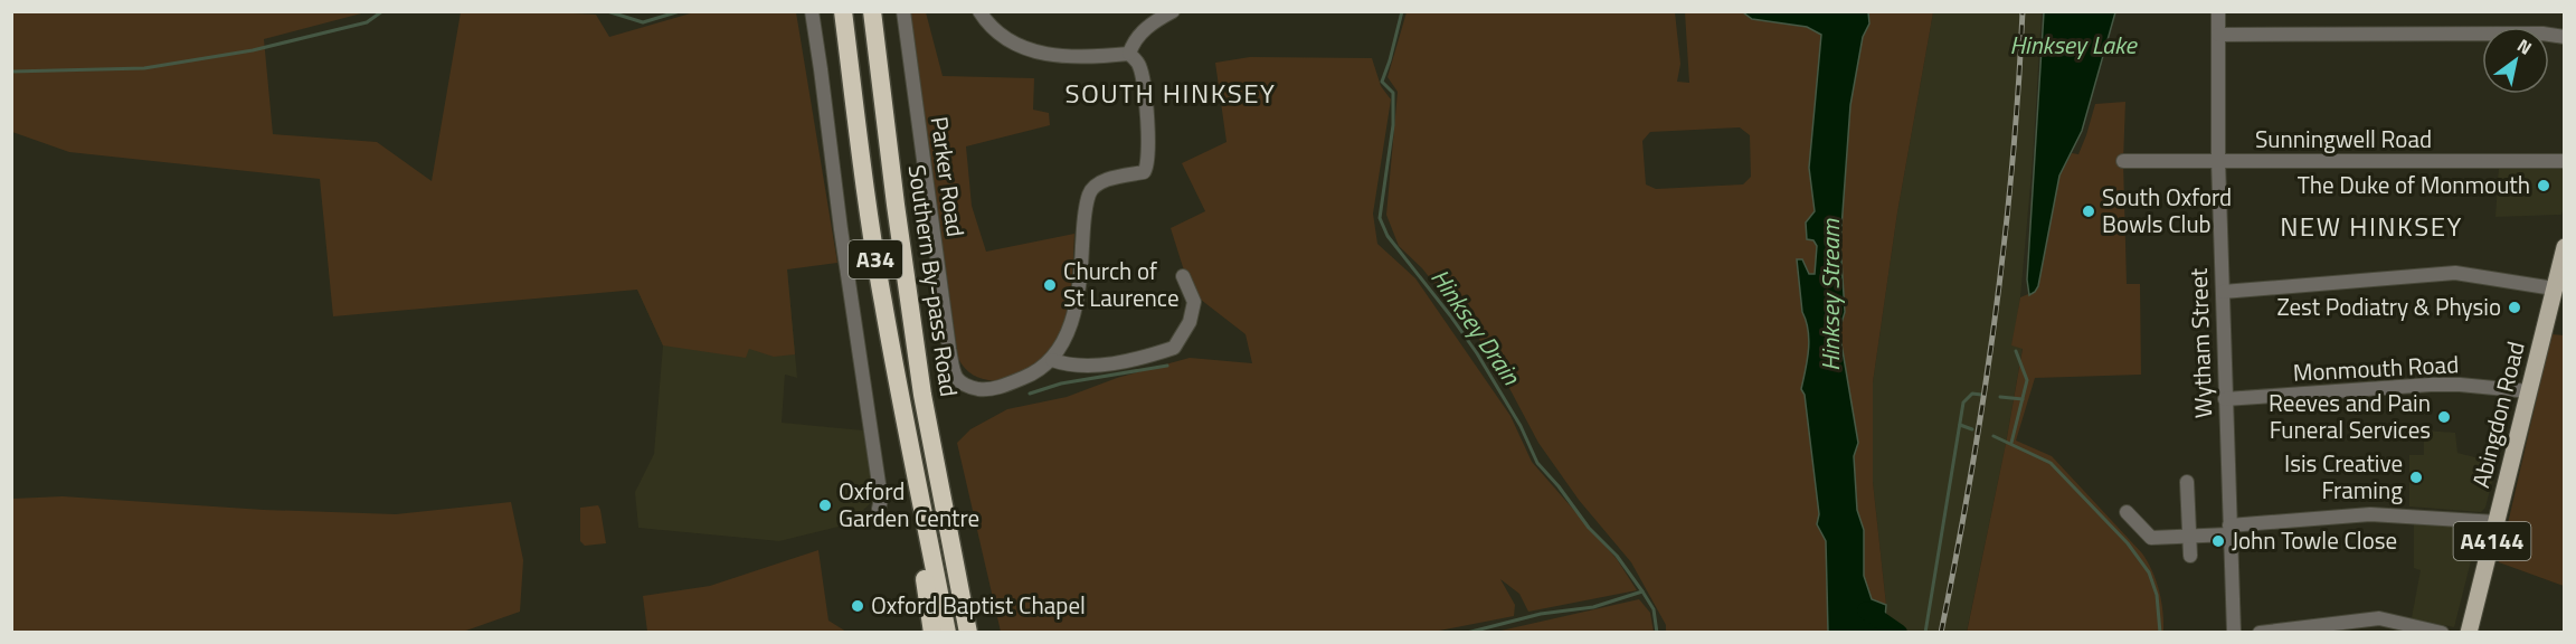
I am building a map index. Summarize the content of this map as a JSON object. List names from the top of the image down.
{
  "streets": {
    "highway": ["A34", "Southern By-pass Road"],
    "main road": ["Abingdon Road", "A4144"],
    "street": [
      "Sunningwell Road",
      "Parker Road",
      "Wytham Street",
      "Monmouth Road"
    ]
  },
  "crossings": [
    ["Sunningwell Road", "Wytham Street"],
    ["A34", "Southern By-pass Road"],
    ["Wytham Street", "Monmouth Road"],
    ["Monmouth Road", "Abingdon Road"]
  ],
  "districts": ["SOUTH HINKSEY", "NEW HINKSEY"],
  "water": ["Hinksey Lake", "Hinksey Stream", "Hinksey Drain"],
  "places": [
    "The Duke of Monmouth",
    "South Oxford Bowls Club",
    "Church of St Laurence",
    "Zest Podiatry & Physio",
    "Reeves and Pain Funeral Services",
    "Isis Creative Framing",
    "Oxford Garden Centre",
    "John Towle Close",
    "Oxford Baptist Chapel"
  ],
  "north": "top right"
}
